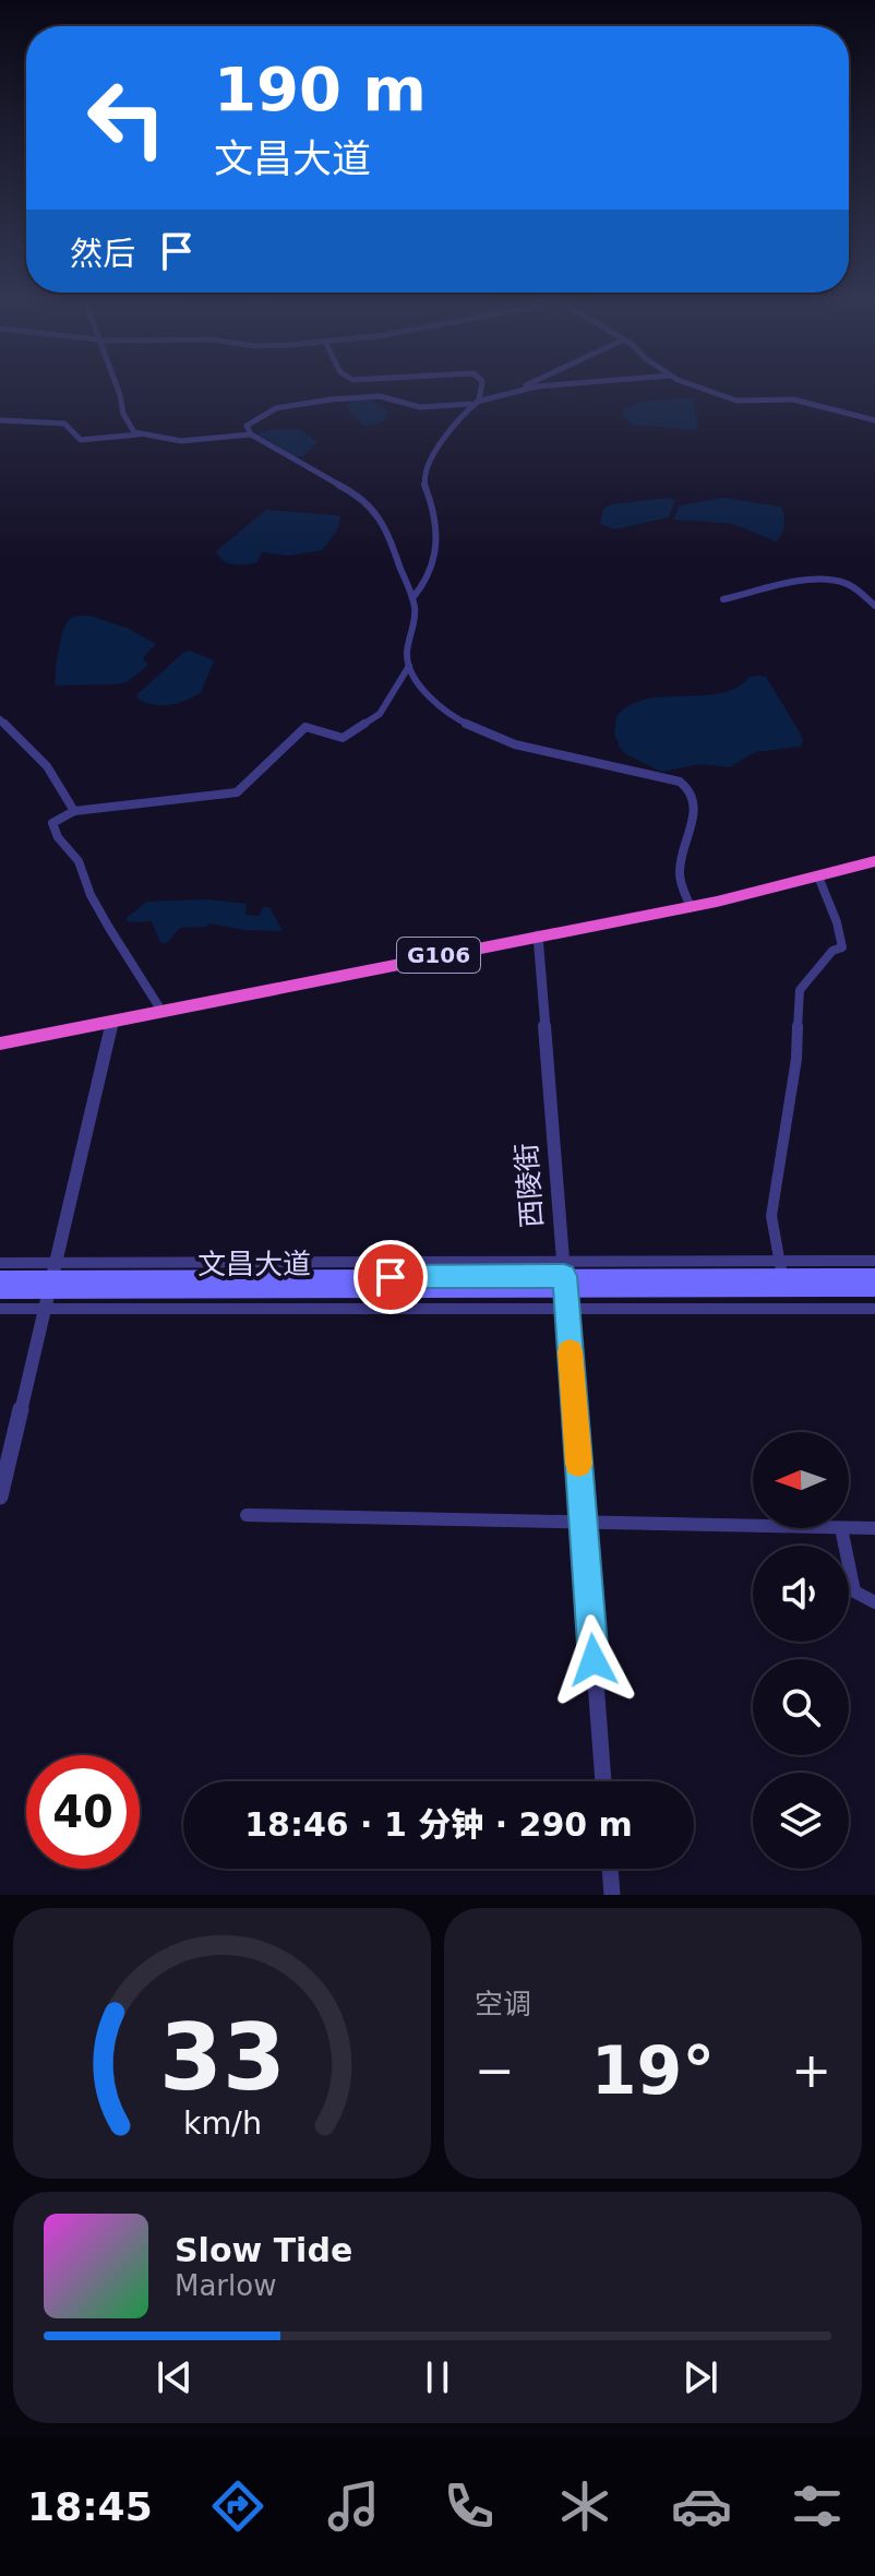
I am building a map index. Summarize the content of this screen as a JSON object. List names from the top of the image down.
{
  "streets": {
    "highway": ["G106"],
    "main road": ["文昌大道"],
    "street": ["西陵街"]
  },
  "crossings": [
    ["G106", "西陵街"],
    ["西陵街", "文昌大道"]
  ],
  "north": "left",
  "page": {
    "turn": ["190 m", "文昌大道"],
    "then": "然后",
    "limit": "40",
    "trip": "18:46 · 1 分钟 · 290 m",
    "tile": "空调",
    "heat": ["−", "19°", "+"],
    "song": ["Slow Tide", "Marlow"],
    "tabs": "18:45",
    "gauge": ["33", "km/h"]
  }
}
